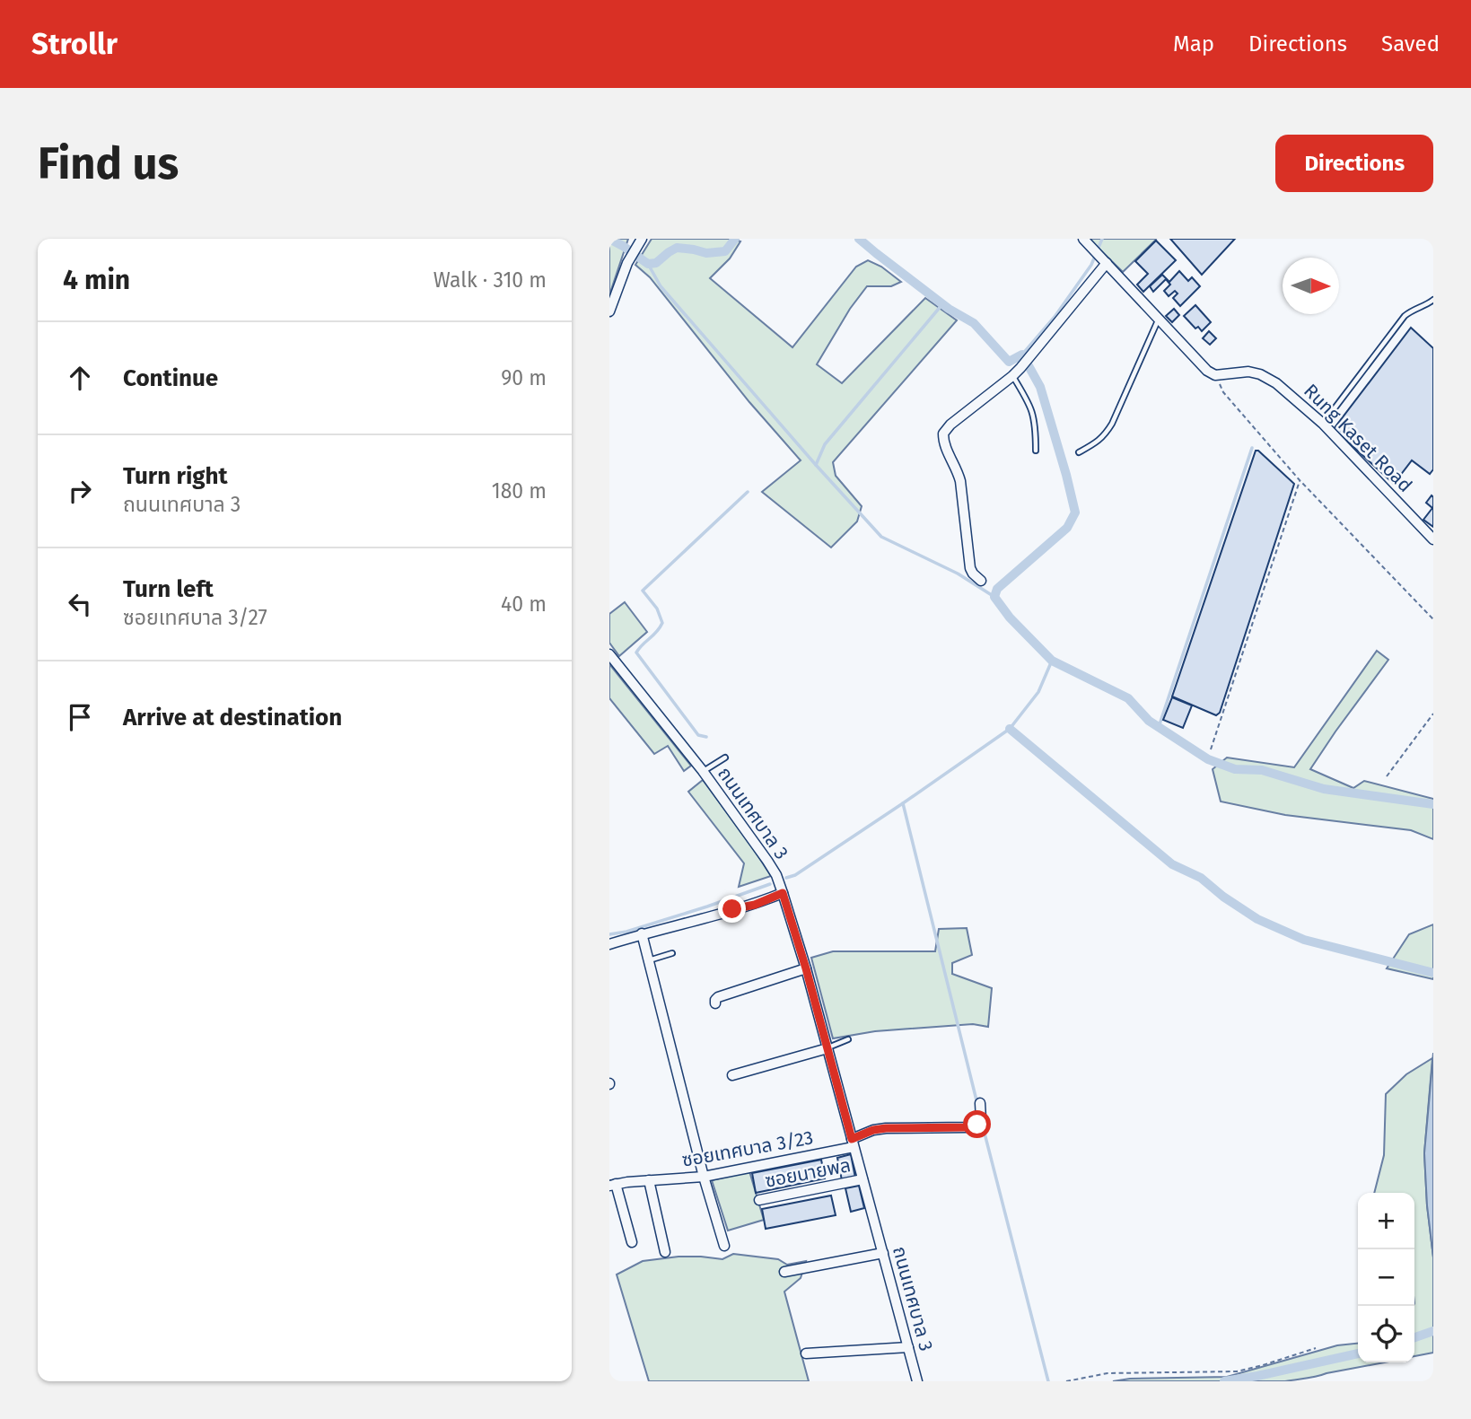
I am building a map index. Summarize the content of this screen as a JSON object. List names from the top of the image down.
{
  "streets": {
    "street": [
      "Rung Kaset Road",
      "ถนนเทศบาล 3",
      "ซอยเทศบาล 3/23",
      "ซอยนายพล"
    ]
  },
  "crossings": [
    ["ถนนเทศบาล 3", "ซอยเทศบาล 3/23"],
    ["ถนนเทศบาล 3", "ซอยนายพล"]
  ],
  "north": "right",
  "page": {
    "header": "Strollr",
    "nav": ["Map", "Directions", "Saved"],
    "buttons": "Directions",
    "title": "Find us",
    "heading": ["4 min", "Walk · 310 m"],
    "list": [
      ["Continue", "90 m"],
      ["Turn right", "ถนนเทศบาล 3", "180 m"],
      ["Turn left", "ซอยเทศบาล 3/27", "40 m"],
      "Arrive at destination"
    ],
    "map_buttons": ["+", "−"]
  }
}
